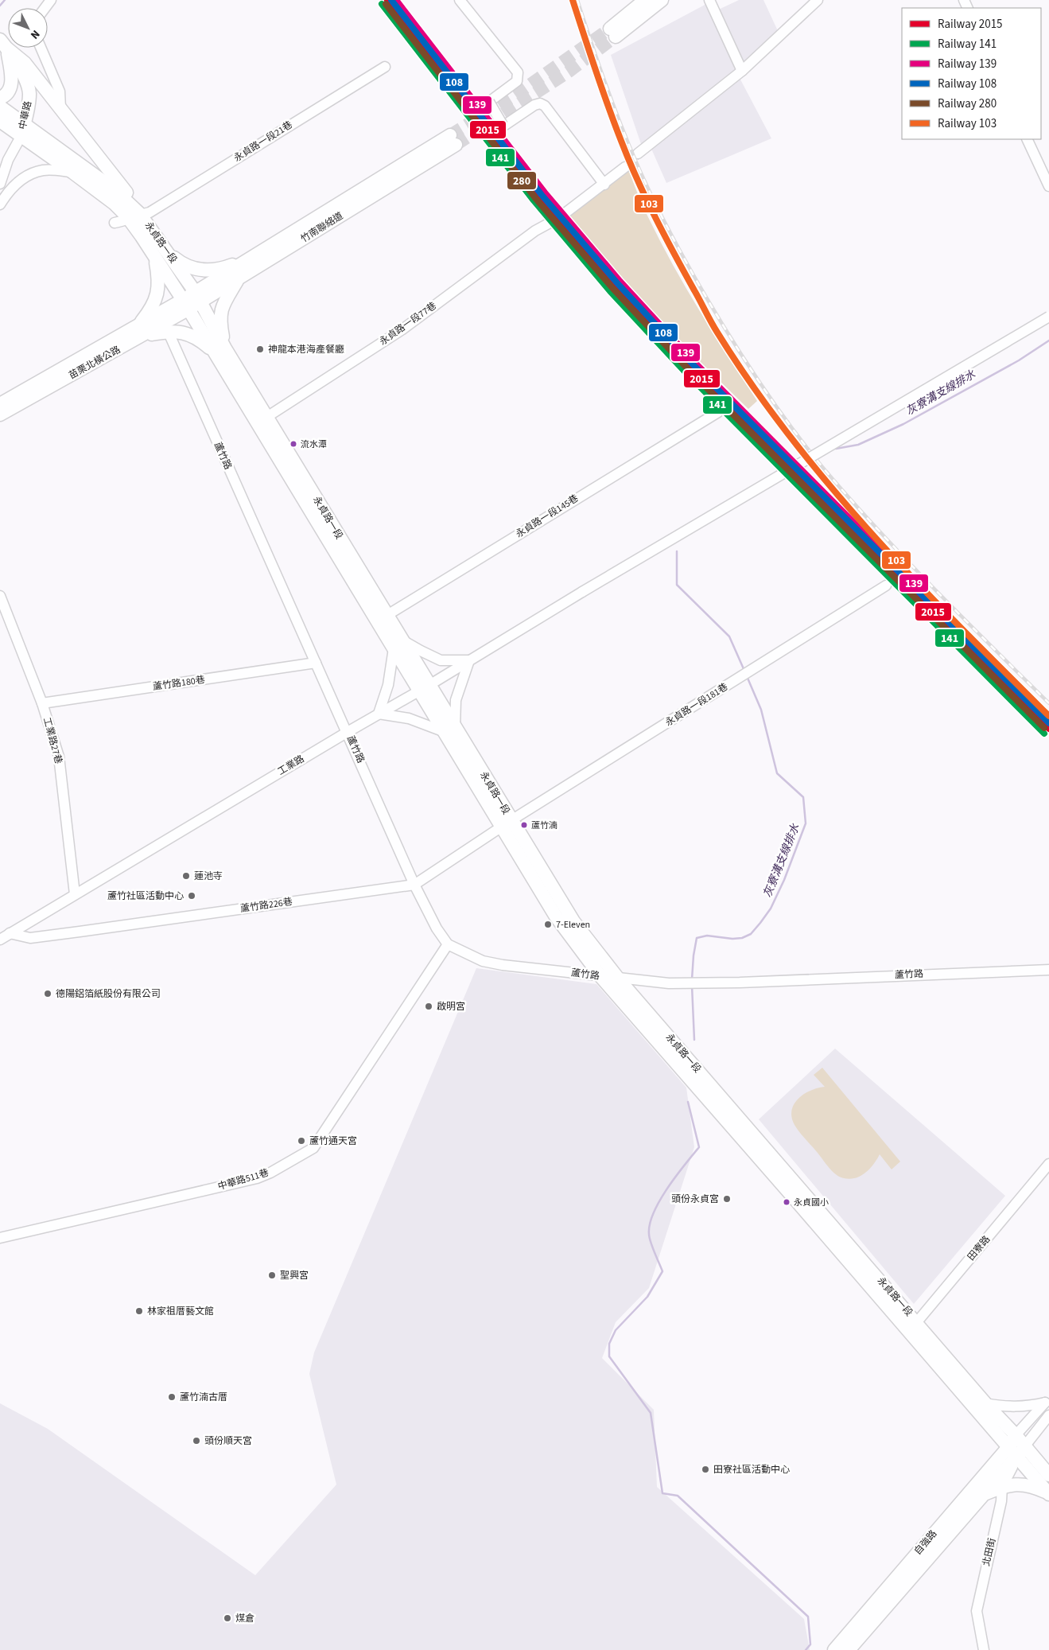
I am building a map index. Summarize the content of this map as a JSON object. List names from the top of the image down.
{
  "streets": {
    "main road": [
      "中華路",
      "竹南聯絡道",
      "永貞路一段",
      "苗栗北橫公路",
      "自強路"
    ],
    "street": [
      "永貞路一段21巷",
      "永貞路一段77巷",
      "蘆竹路",
      "永貞路一段145巷",
      "蘆竹路180巷",
      "永貞路一段181巷",
      "工業路27巷",
      "工業路",
      "蘆竹路226巷",
      "中華路511巷",
      "田寮路",
      "北田街"
    ]
  },
  "crossings": [
    ["中華路", "永貞路一段"],
    ["永貞路一段21巷", "永貞路一段"],
    ["竹南聯絡道", "永貞路一段"],
    ["竹南聯絡道", "苗栗北橫公路"],
    ["永貞路一段", "永貞路一段77巷"],
    ["永貞路一段", "苗栗北橫公路"],
    ["永貞路一段", "蘆竹路"],
    ["永貞路一段", "永貞路一段145巷"],
    ["永貞路一段", "永貞路一段181巷"],
    ["永貞路一段", "工業路"],
    ["永貞路一段", "蘆竹路226巷"],
    ["永貞路一段", "田寮路"],
    ["永貞路一段", "自強路"],
    ["永貞路一段", "北田街"],
    ["蘆竹路", "蘆竹路180巷"],
    ["蘆竹路", "工業路"],
    ["蘆竹路", "蘆竹路226巷"],
    ["蘆竹路", "中華路511巷"],
    ["蘆竹路180巷", "工業路27巷"],
    ["永貞路一段181巷", "蘆竹路226巷"],
    ["工業路27巷", "工業路"],
    ["工業路", "蘆竹路226巷"],
    ["自強路", "北田街"]
  ],
  "water": ["灰寮溝支線排水"],
  "places": [
    "神龍本港海產餐廳",
    "流水潭",
    "蘆竹湳",
    "蓮池寺",
    "蘆竹社區活動中心",
    "7-Eleven",
    "德陽鋁箔紙股份有限公司",
    "啟明宮",
    "蘆竹通天宮",
    "頭份永貞宮",
    "永貞國小",
    "聖興宮",
    "林家祖厝藝文館",
    "蘆竹湳古厝",
    "頭份順天宮",
    "田寮社區活動中心",
    "煤倉"
  ],
  "lines": [
    "rail line 2015",
    "rail line 139",
    "rail line 108",
    "rail line 103",
    "rail line 141",
    "rail line 280"
  ],
  "legend": [
    "Railway 2015",
    "Railway 141",
    "Railway 139",
    "Railway 108",
    "Railway 280",
    "Railway 103"
  ],
  "north": "bottom right"
}
